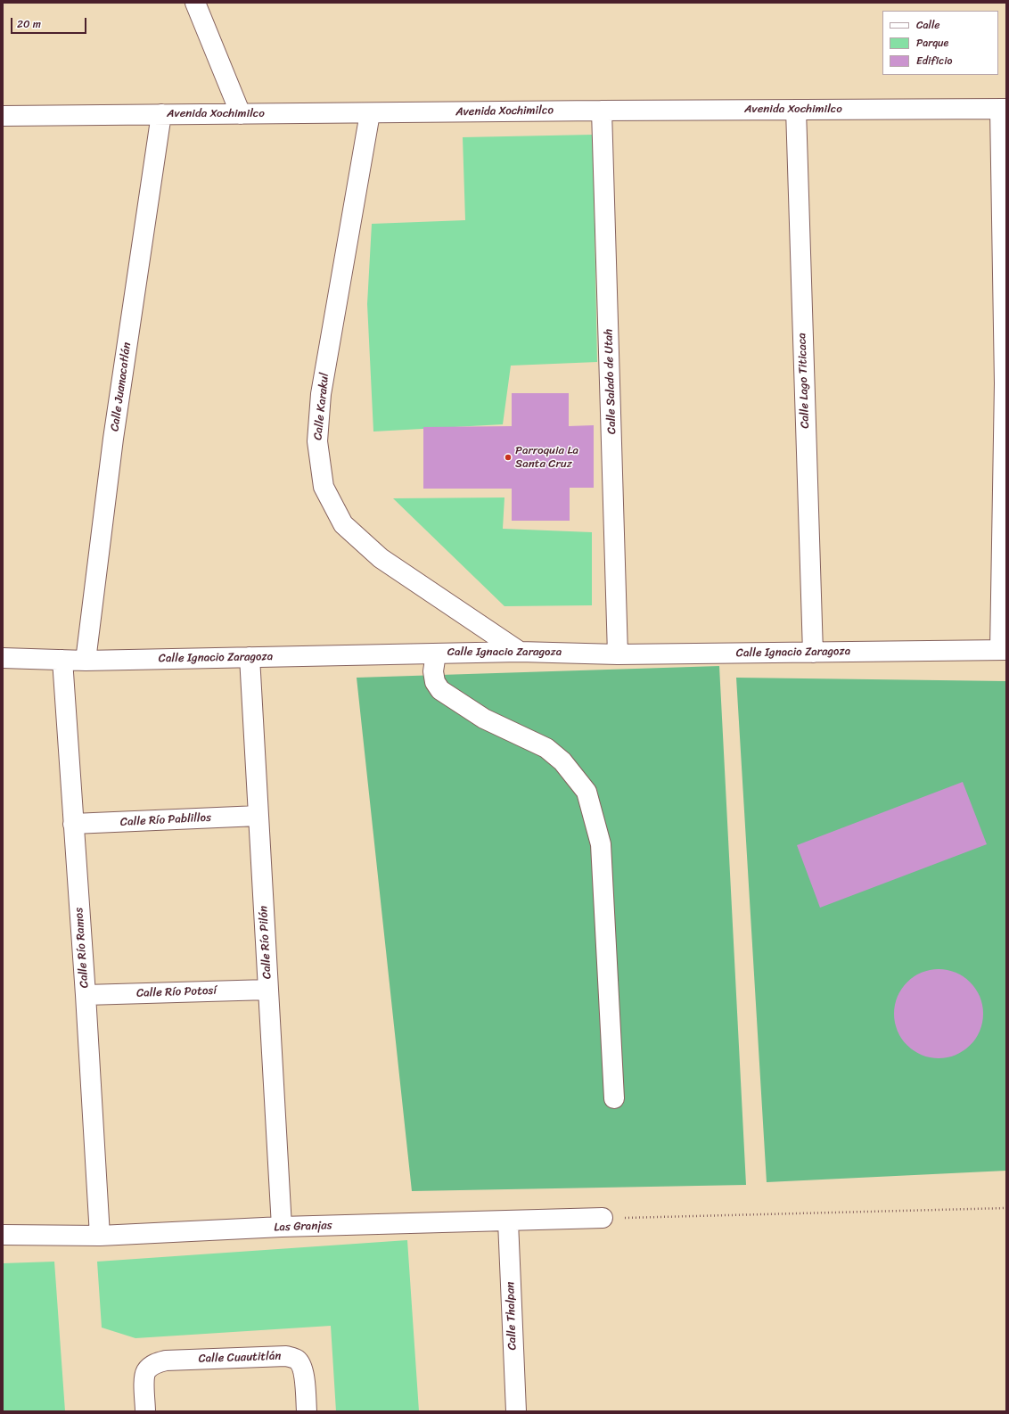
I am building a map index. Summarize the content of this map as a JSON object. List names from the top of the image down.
{
  "streets": {
    "street": [
      "Avenida Xochimilco",
      "Calle Lago Titicaca",
      "Calle Salado de Utah",
      "Calle Juanacatlán",
      "Calle Karakul",
      "Calle Ignacio Zaragoza",
      "Calle Río Pablillos",
      "Calle Río Pilón",
      "Calle Río Ramos",
      "Calle Río Potosí",
      "Las Granjas",
      "Calle Thalpan",
      "Calle Cuautitlán"
    ]
  },
  "crossings": [
    ["Avenida Xochimilco", "Calle Lago Titicaca"],
    ["Avenida Xochimilco", "Calle Salado de Utah"],
    ["Avenida Xochimilco", "Calle Juanacatlán"],
    ["Avenida Xochimilco", "Calle Karakul"],
    ["Calle Lago Titicaca", "Calle Ignacio Zaragoza"],
    ["Calle Salado de Utah", "Calle Ignacio Zaragoza"],
    ["Calle Juanacatlán", "Calle Ignacio Zaragoza"],
    ["Calle Karakul", "Calle Ignacio Zaragoza"],
    ["Calle Ignacio Zaragoza", "Calle Río Pilón"],
    ["Calle Ignacio Zaragoza", "Calle Río Ramos"],
    ["Calle Río Pablillos", "Calle Río Pilón"],
    ["Calle Río Pablillos", "Calle Río Ramos"],
    ["Calle Río Pilón", "Calle Río Potosí"],
    ["Calle Río Pilón", "Las Granjas"],
    ["Calle Río Ramos", "Calle Río Potosí"],
    ["Calle Río Ramos", "Las Granjas"],
    ["Las Granjas", "Calle Thalpan"]
  ],
  "places": ["Parroquia La Santa Cruz"],
  "legend": ["Calle", "Parque", "Edificio"],
  "scale_bar": "20 m"
}
